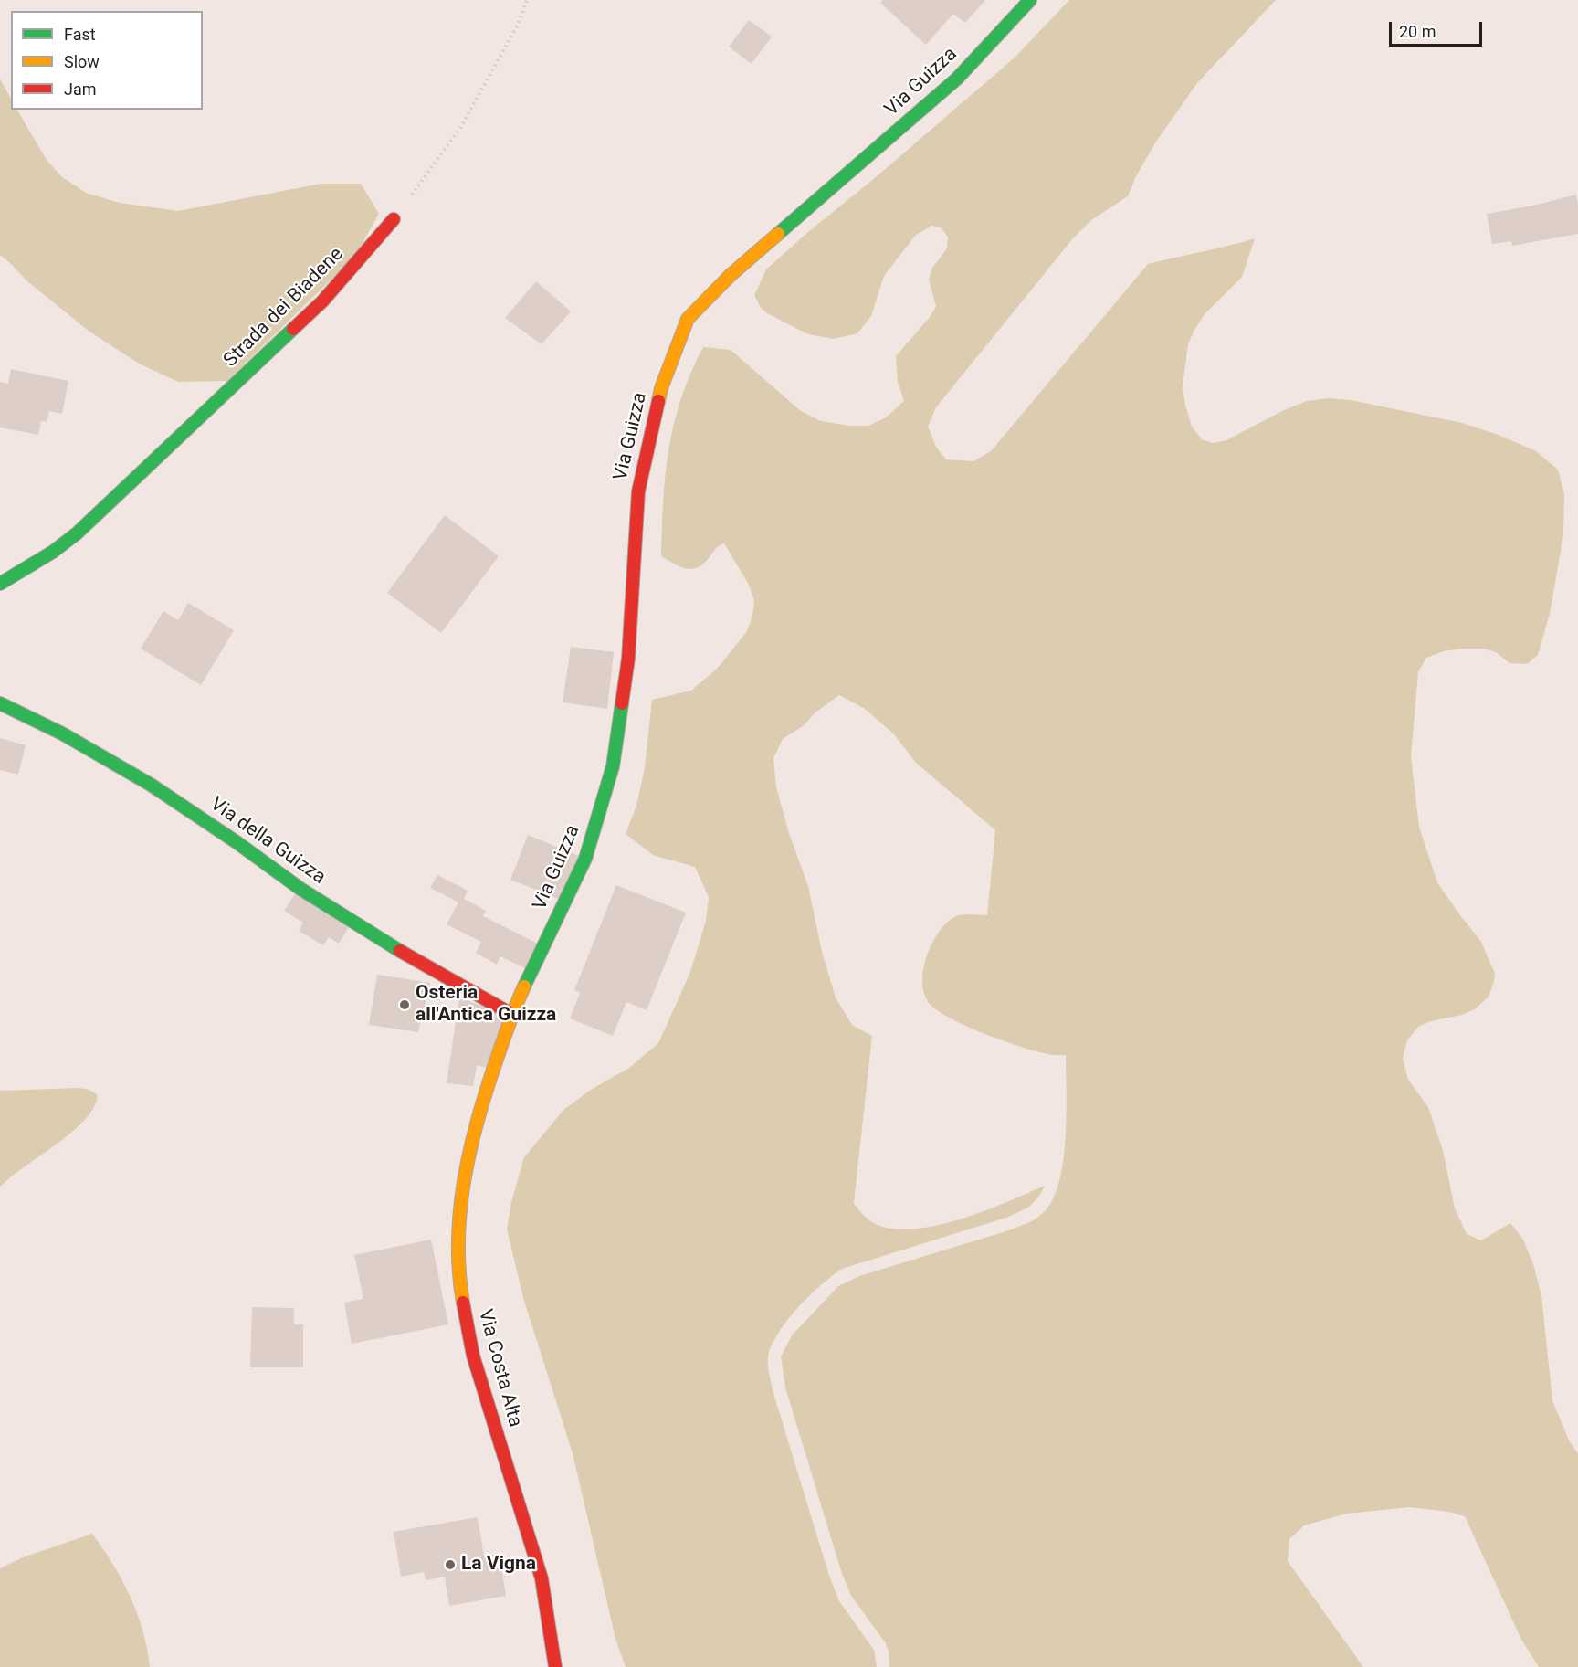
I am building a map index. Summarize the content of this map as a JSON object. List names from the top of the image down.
{
  "streets": {
    "main road": [
      "Via Guizza",
      "Strada dei Biadene",
      "Via della Guizza",
      "Via Costa Alta"
    ]
  },
  "crossings": [
    ["Via Guizza", "Via della Guizza"],
    ["Via Guizza", "Via Costa Alta"],
    ["Via della Guizza", "Via Costa Alta"]
  ],
  "places": ["Osteria all'Antica Guizza", "La Vigna"],
  "legend": ["Fast", "Slow", "Jam"],
  "scale_bar": "20 m"
}
